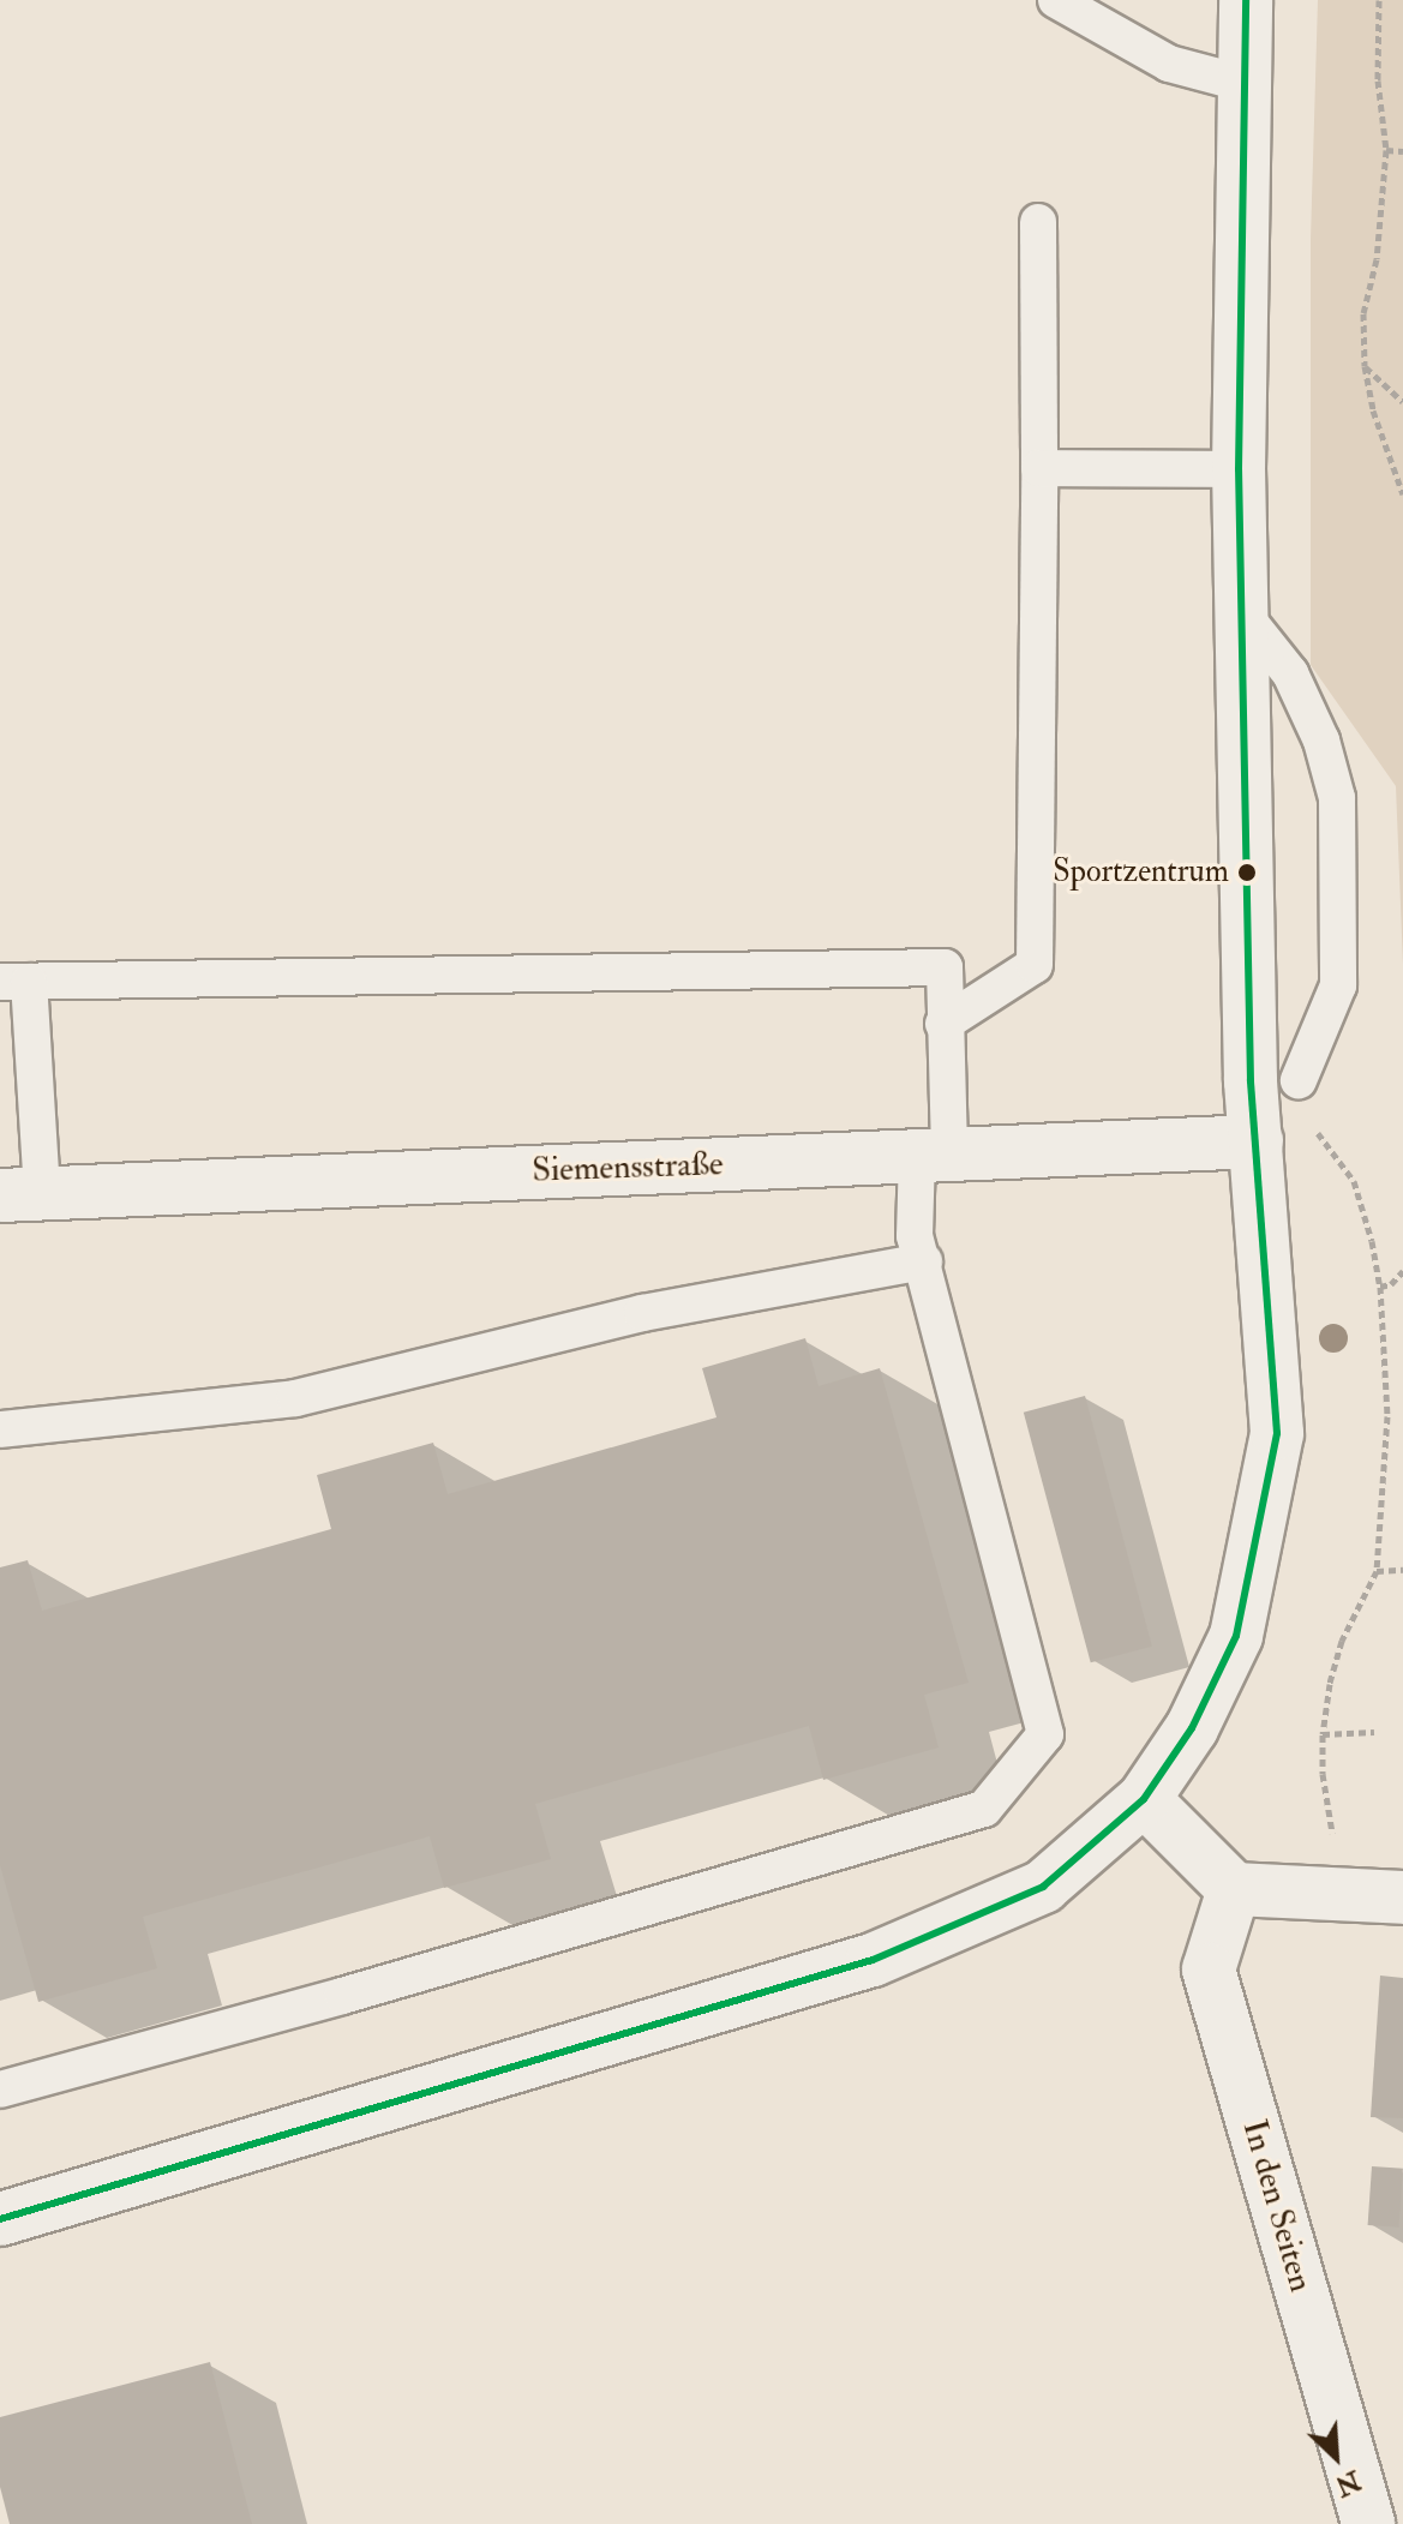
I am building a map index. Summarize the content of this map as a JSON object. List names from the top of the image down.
{
  "streets": {
    "street": ["Siemensstraße", "In den Seiten"]
  },
  "places": ["Sportzentrum"],
  "north": "bottom right"
}
